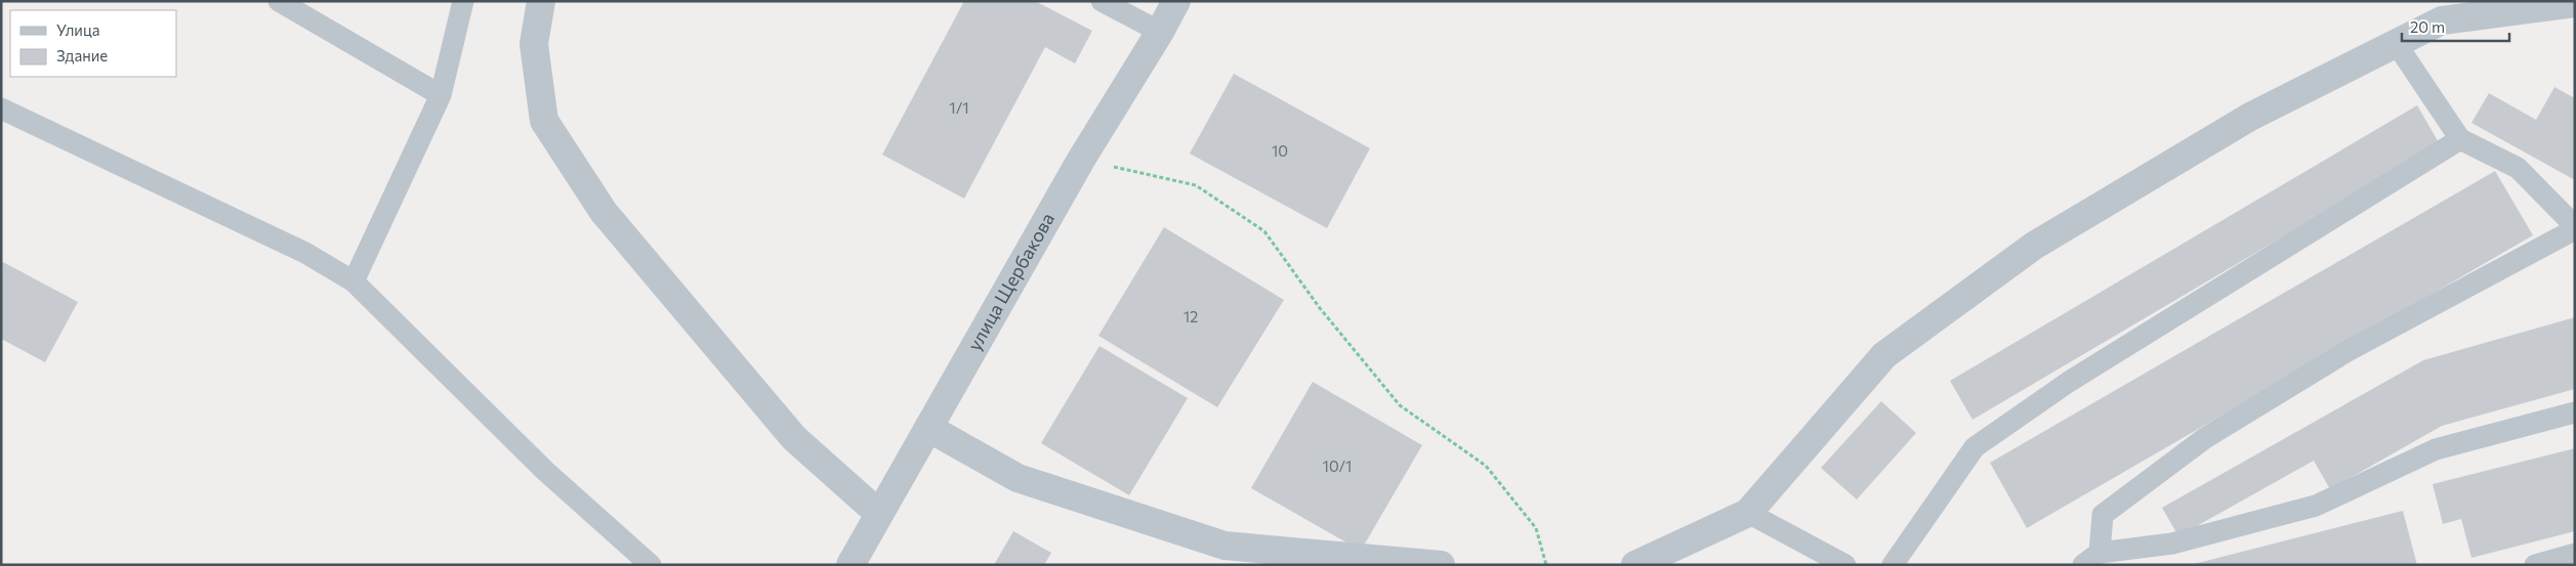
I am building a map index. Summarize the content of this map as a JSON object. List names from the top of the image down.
{
  "streets": {
    "street": ["улица Щербакова"]
  },
  "house_numbers": [
    "1/1",
    "10",
    "12",
    "10/1"
  ],
  "legend": ["Улица", "Здание"],
  "scale_bar": "20 m"
}
